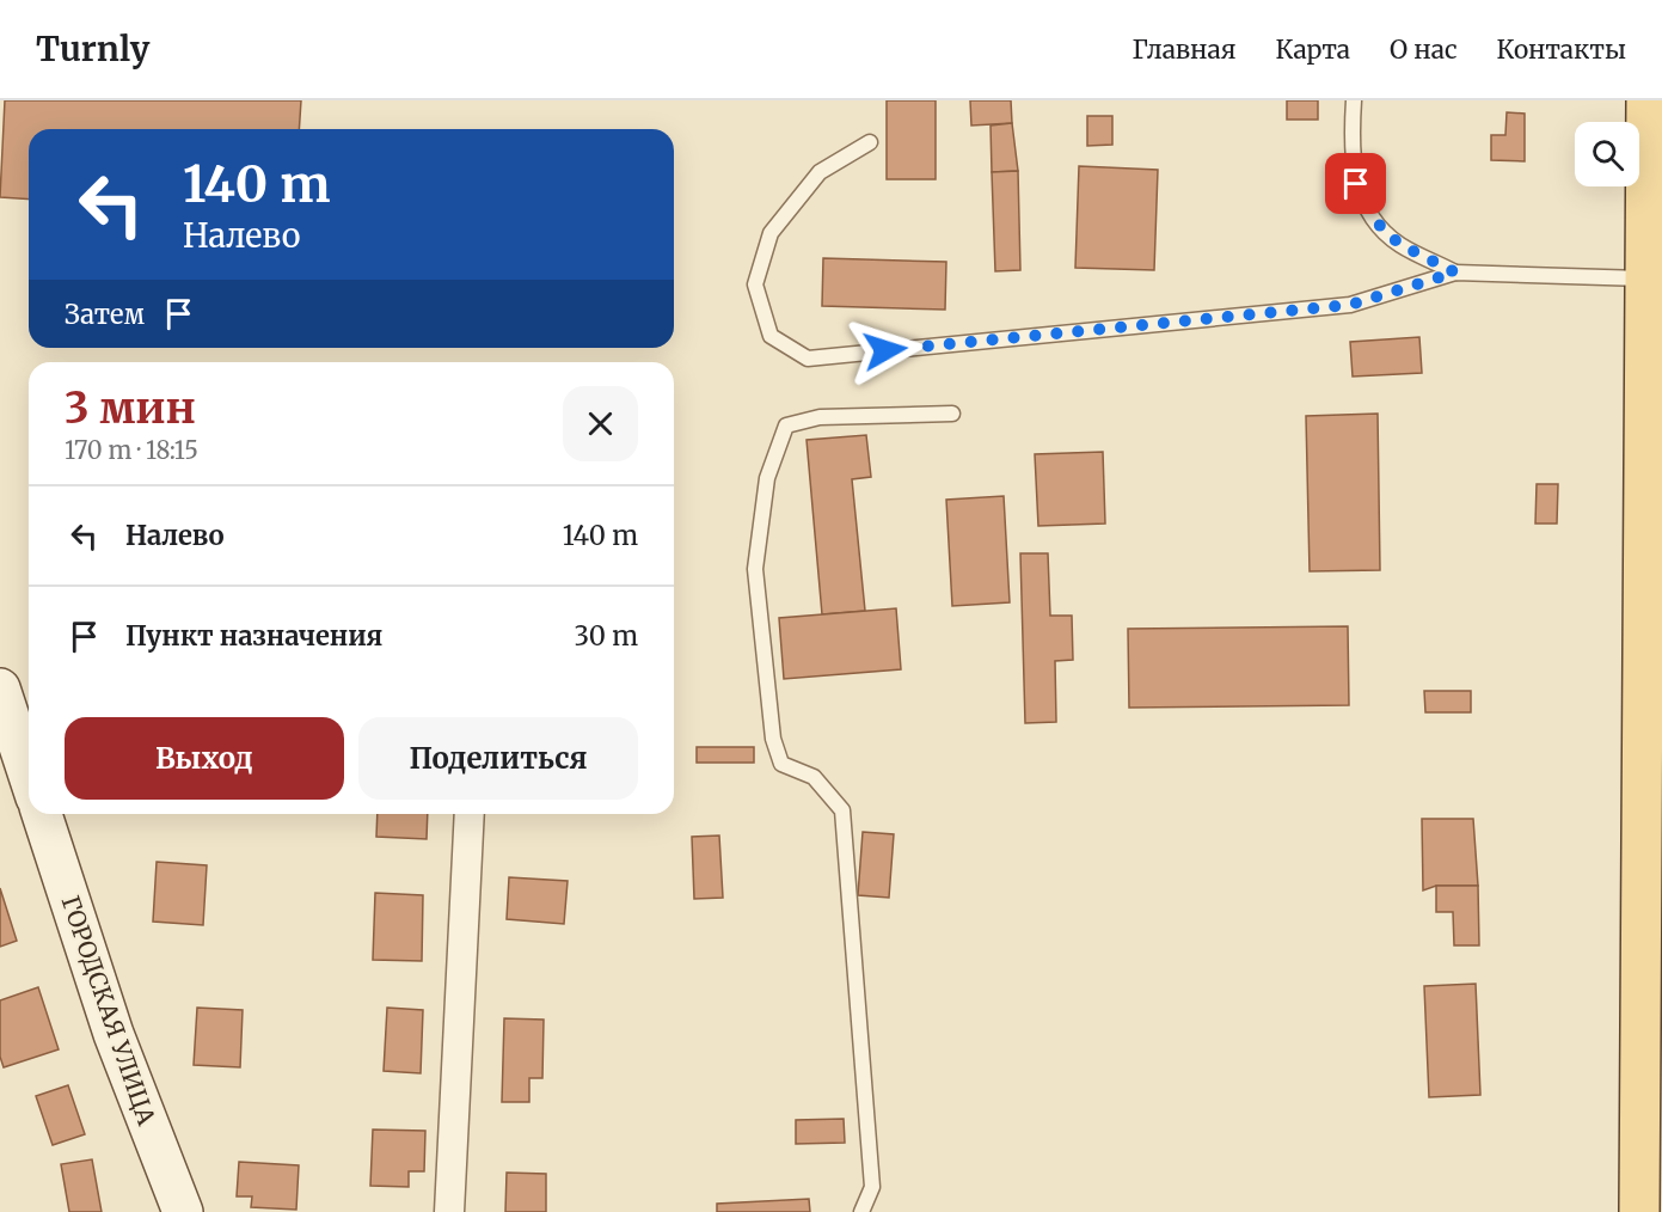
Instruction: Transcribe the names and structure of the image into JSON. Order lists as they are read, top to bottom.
{
  "streets": {
    "street": ["ГОРОДСКАЯ УЛИЦА"]
  },
  "page": {
    "header": "Turnly",
    "nav": [
      "Главная",
      "Карта",
      "О нас",
      "Контакты"
    ],
    "turn": ["140 m", "Налево"],
    "then": "Затем",
    "heading": ["3 мин", "170 m · 18:15"],
    "list": [
      {
        "name": "Налево",
        "value": "140 m"
      },
      {
        "name": "Пункт назначения",
        "value": "30 m"
      }
    ],
    "buttons": ["Выход", "Поделиться"]
  }
}
